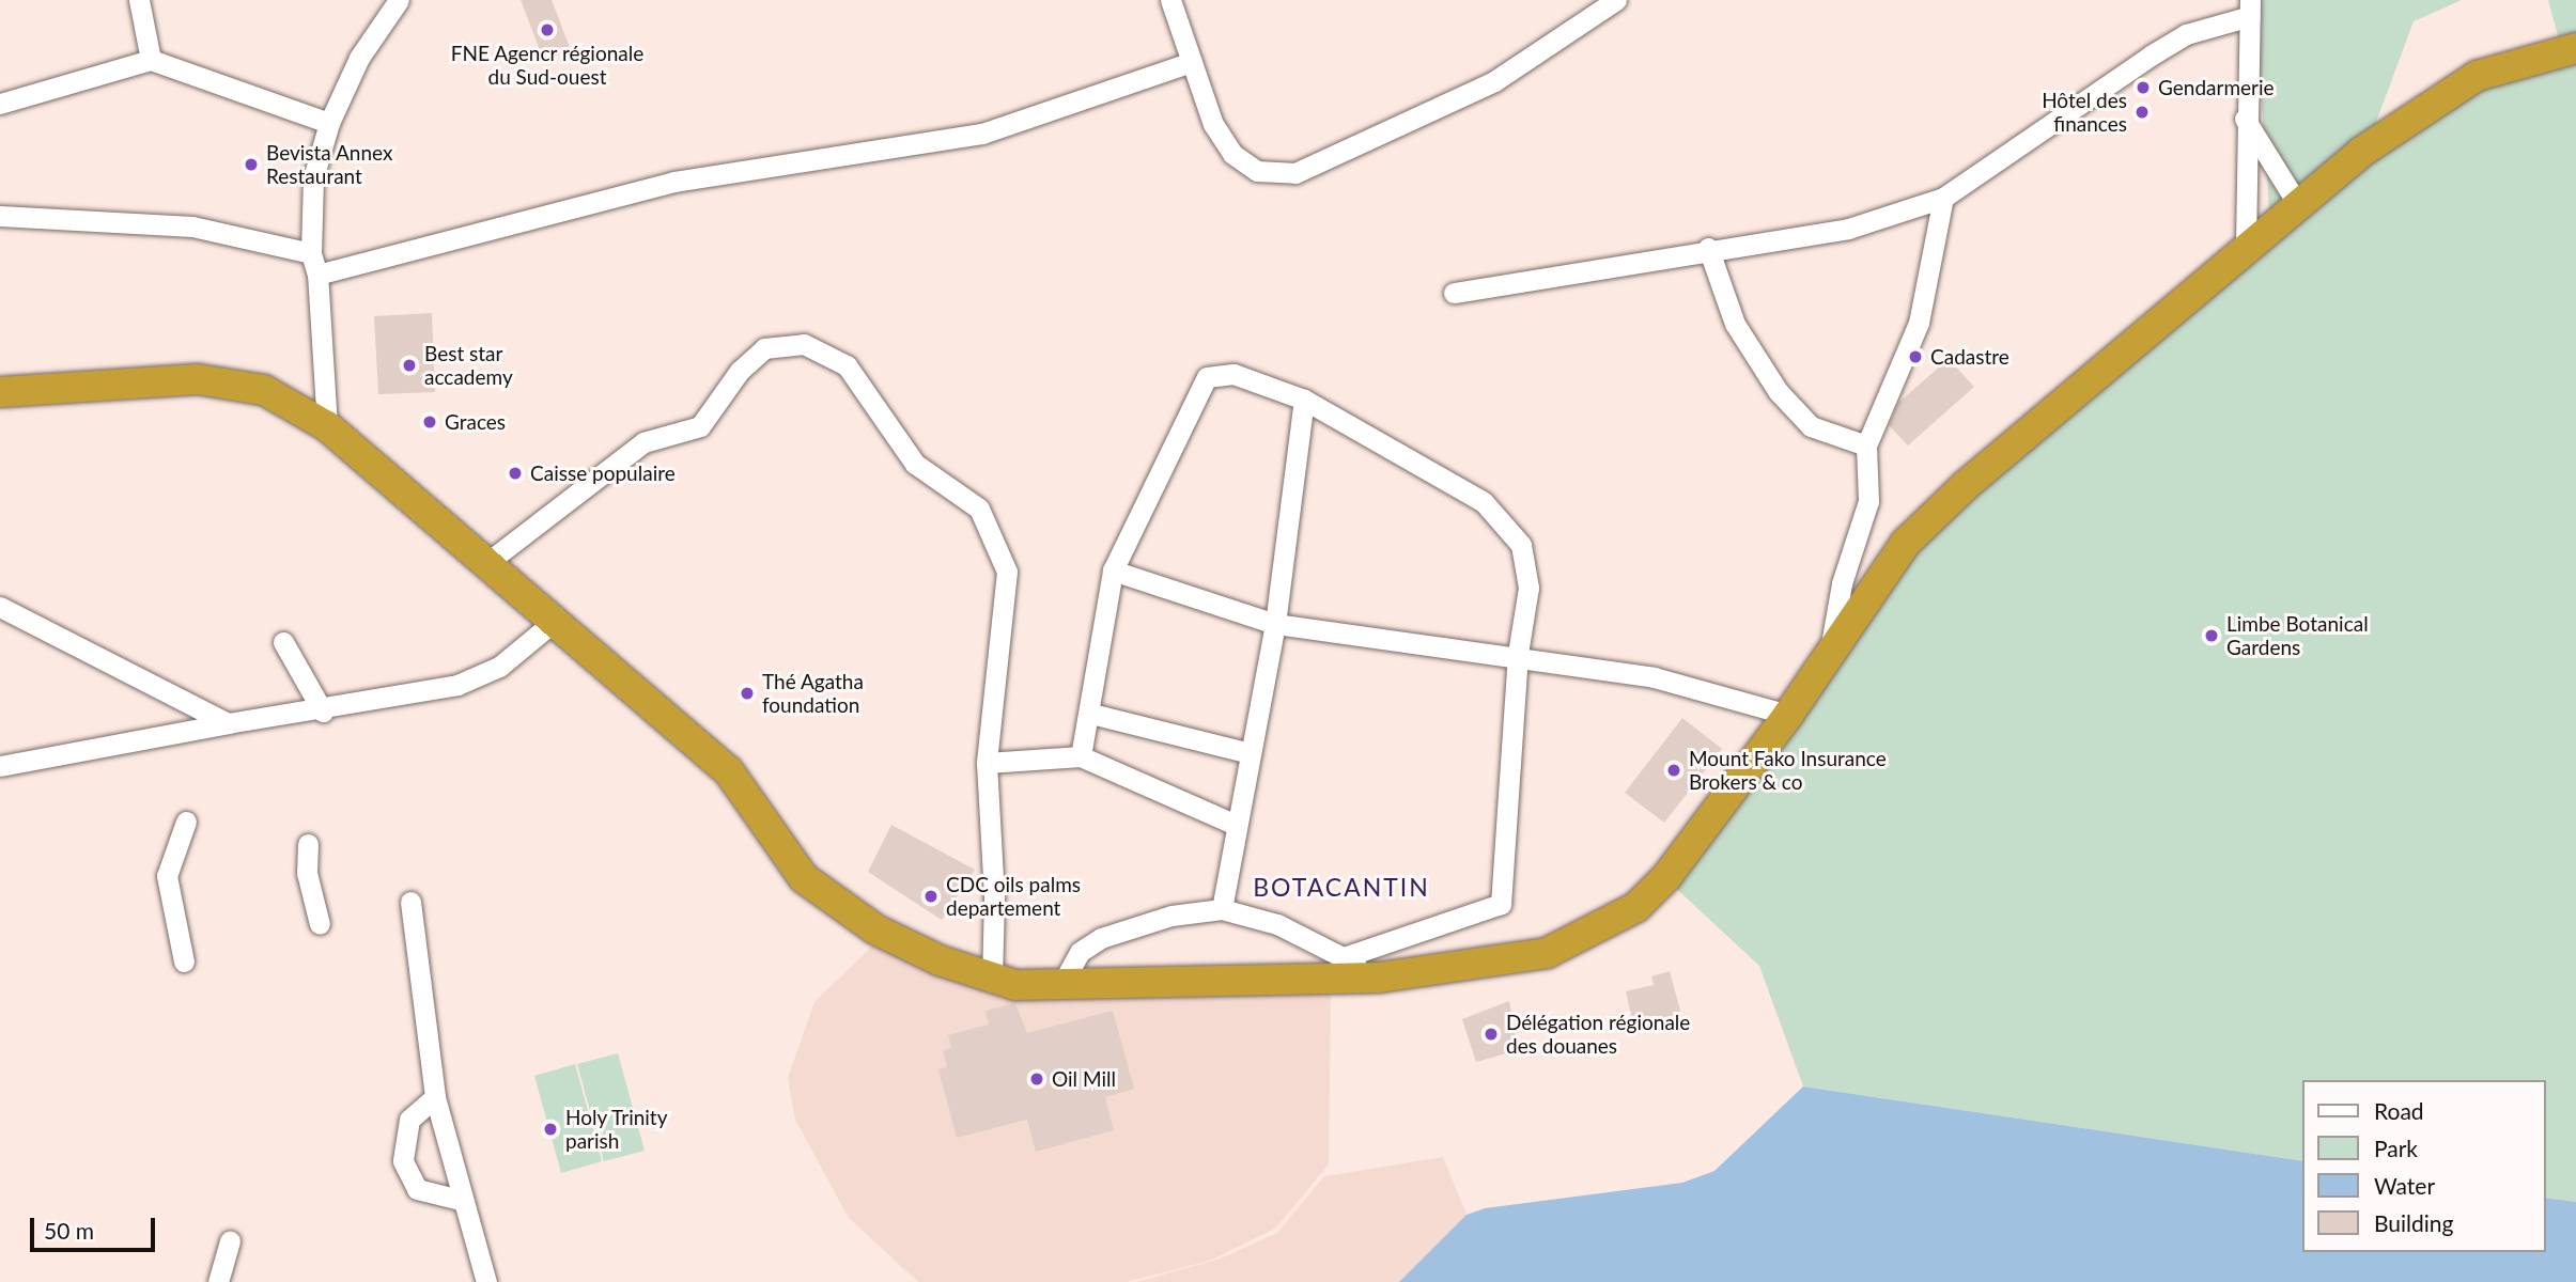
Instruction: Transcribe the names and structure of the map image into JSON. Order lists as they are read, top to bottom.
{
  "districts": ["BOTACANTIN"],
  "places": [
    "FNE Agencr régionale du Sud-ouest",
    "Gendarmerie",
    "Hôtel des finances",
    "Bevista Annex Restaurant",
    "Cadastre",
    "Best star accademy",
    "Graces",
    "Caisse populaire",
    "Limbe Botanical Gardens",
    "Thé Agatha foundation",
    "Mount Fako Insurance Brokers & co",
    "CDC oils palms departement",
    "Délégation régionale des douanes",
    "Oil Mill",
    "Holy Trinity parish"
  ],
  "legend": [
    "Road",
    "Park",
    "Water",
    "Building"
  ],
  "scale_bar": "50 m"
}
